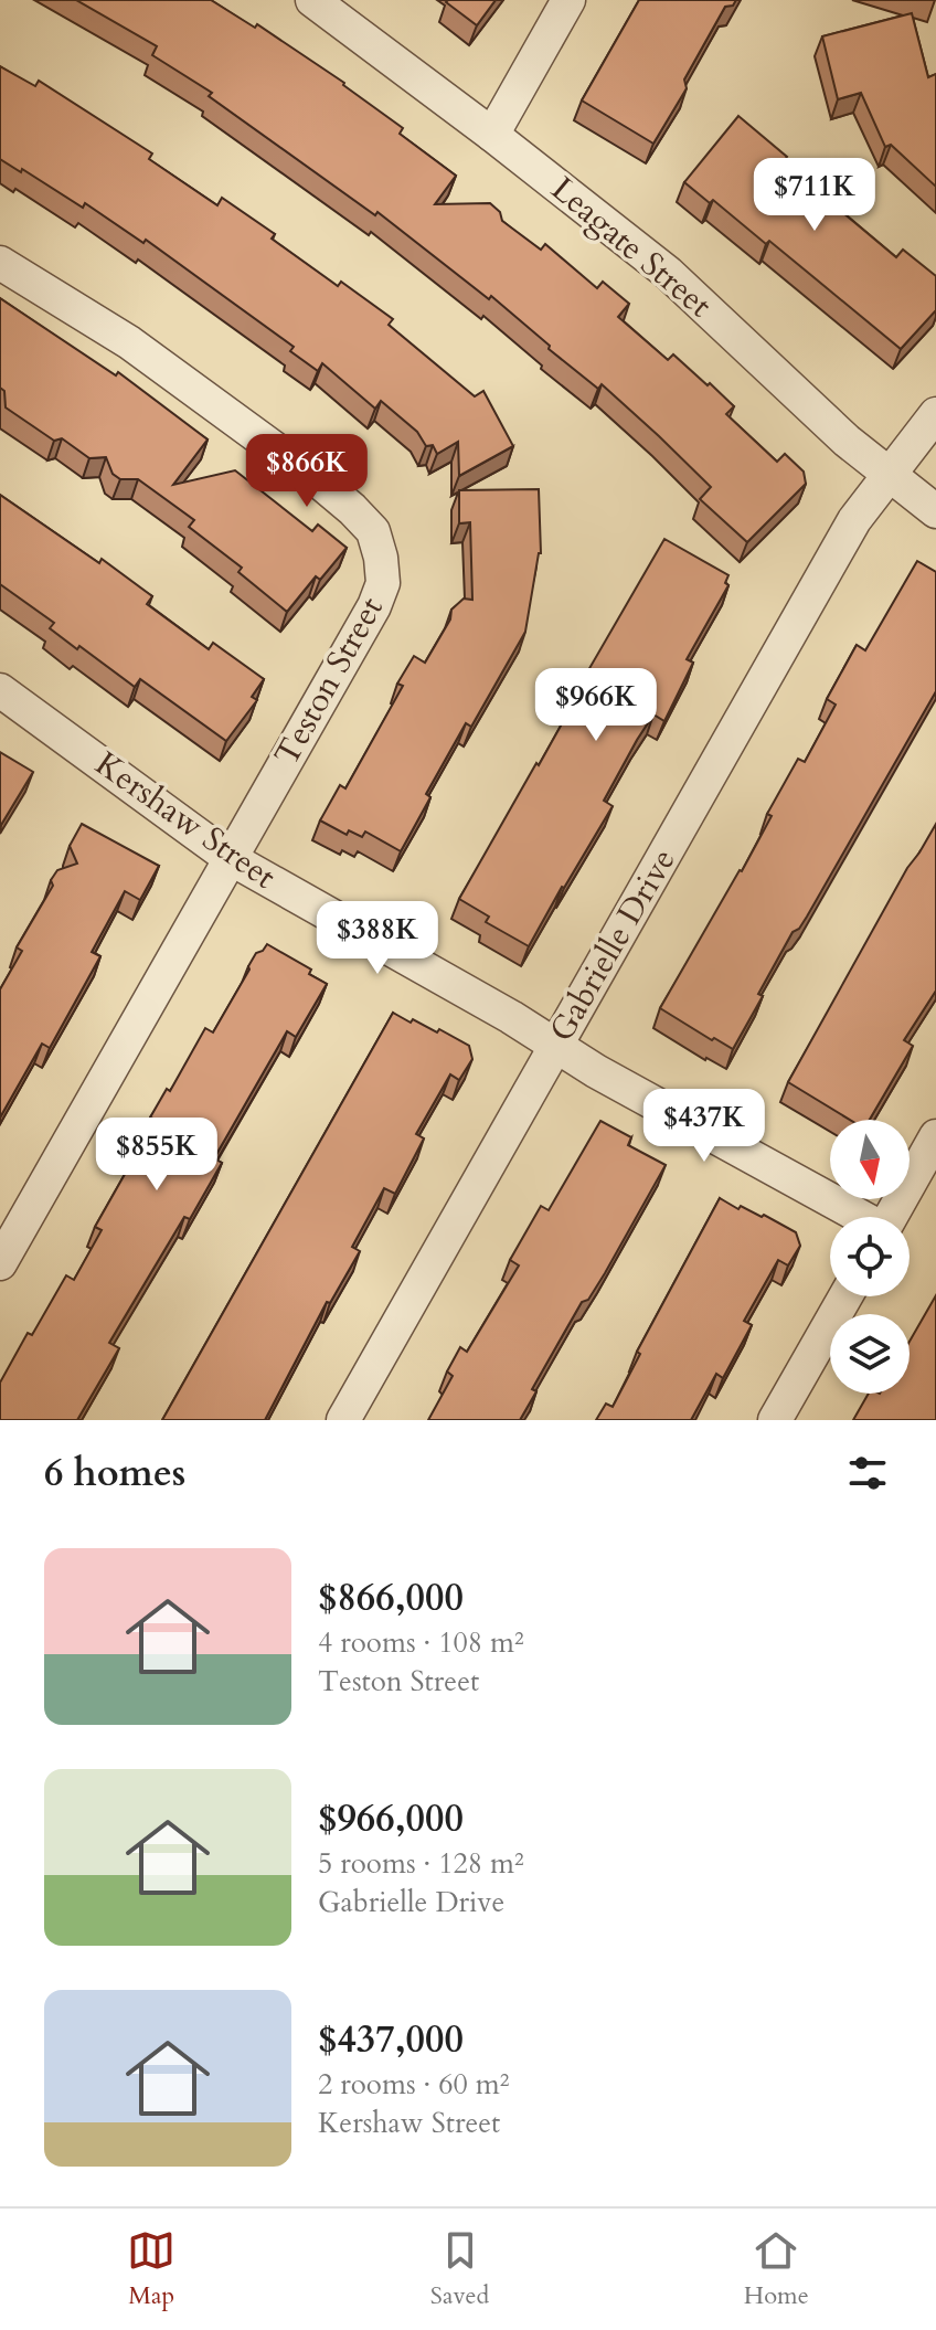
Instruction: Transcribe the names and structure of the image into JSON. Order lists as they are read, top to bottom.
{
  "streets": {
    "street": [
      "Leagate Street",
      "Teston Street",
      "Kershaw Street",
      "Gabrielle Drive"
    ]
  },
  "crossings": [
    ["Leagate Street", "Gabrielle Drive"],
    ["Teston Street", "Kershaw Street"],
    ["Kershaw Street", "Gabrielle Drive"]
  ],
  "north": "bottom",
  "page": {
    "price": [
      "$711K",
      "$866K",
      "$966K",
      "$388K",
      "$437K",
      "$855K"
    ],
    "heading": "6 homes",
    "list": [
      {
        "name": "$866,000",
        "note": "4 rooms · 108 m² · Teston Street"
      },
      {
        "name": "$966,000",
        "note": "5 rooms · 128 m² · Gabrielle Drive"
      },
      {
        "name": "$437,000",
        "note": "2 rooms · 60 m² · Kershaw Street"
      }
    ],
    "tabs": ["Map", "Saved", "Home"]
  }
}
